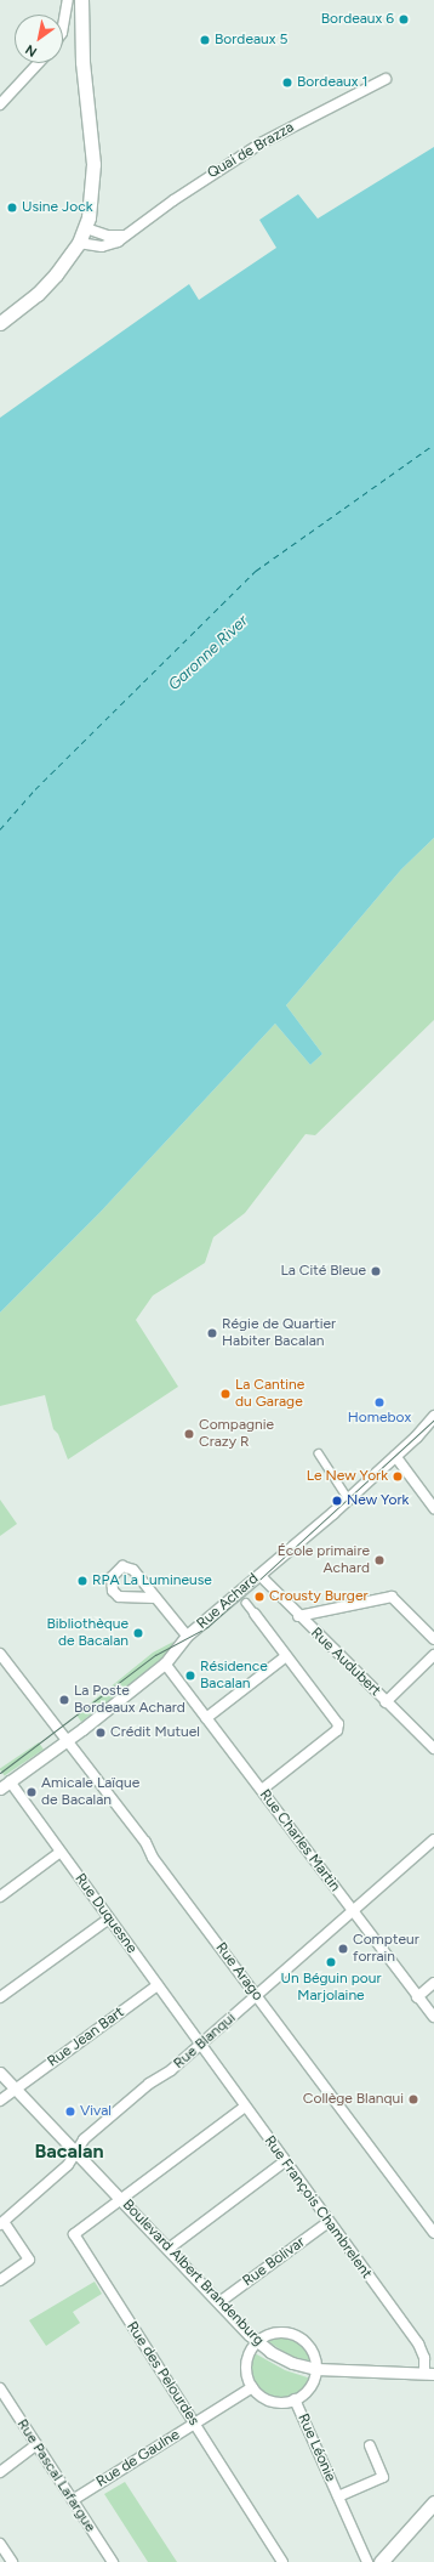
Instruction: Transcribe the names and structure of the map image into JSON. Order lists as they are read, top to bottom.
{
  "streets": {
    "street": [
      "Quai de Brazza",
      "Rue Achard",
      "Rue Audubert",
      "Rue Charles Martin",
      "Rue Duquesne",
      "Rue Arago",
      "Rue Jean Bart",
      "Rue Blanqui",
      "Rue François Chambrelent",
      "Rue Bolivar",
      "Boulevard Albert Brandenburg",
      "Rue des Pelourdes",
      "Rue Léonie",
      "Rue de Gaulne",
      "Rue Pascal Lafargue"
    ]
  },
  "crossings": [
    ["Rue Achard", "Rue Audubert"],
    ["Rue Achard", "Rue Charles Martin"],
    ["Rue Achard", "Rue Duquesne"],
    ["Rue Achard", "Rue Arago"],
    ["Rue Charles Martin", "Rue Blanqui"],
    ["Rue Duquesne", "Rue Jean Bart"],
    ["Rue Duquesne", "Rue Blanqui"],
    ["Rue Duquesne", "Rue François Chambrelent"],
    ["Rue Arago", "Rue Blanqui"],
    ["Rue Jean Bart", "Boulevard Albert Brandenburg"],
    ["Rue Blanqui", "Rue François Chambrelent"],
    ["Rue Blanqui", "Boulevard Albert Brandenburg"],
    ["Rue François Chambrelent", "Rue Bolivar"],
    ["Rue François Chambrelent", "Boulevard Albert Brandenburg"],
    ["Rue Bolivar", "Boulevard Albert Brandenburg"],
    ["Boulevard Albert Brandenburg", "Rue des Pelourdes"],
    ["Rue des Pelourdes", "Rue de Gaulne"],
    ["Rue de Gaulne", "Rue Pascal Lafargue"]
  ],
  "districts": ["Bacalan"],
  "water": ["Garonne River"],
  "places": [
    "Bordeaux 6",
    "Bordeaux 5",
    "Bordeaux 1",
    "Usine Jock",
    "La Cité Bleue",
    "Régie de Quartier Habiter Bacalan",
    "La Cantine du Garage",
    "Homebox",
    "Compagnie Crazy R",
    "Le New York",
    "New York",
    "École primaire Achard",
    "RPA La Lumineuse",
    "Crousty Burger",
    "Bibliothèque de Bacalan",
    "Résidence Bacalan",
    "La Poste Bordeaux Achard",
    "Crédit Mutuel",
    "Amicale Laïque de Bacalan",
    "Compteur forrain",
    "Un Béguin pour Marjolaine",
    "Collège Blanqui",
    "Vival"
  ],
  "north": "bottom left"
}
